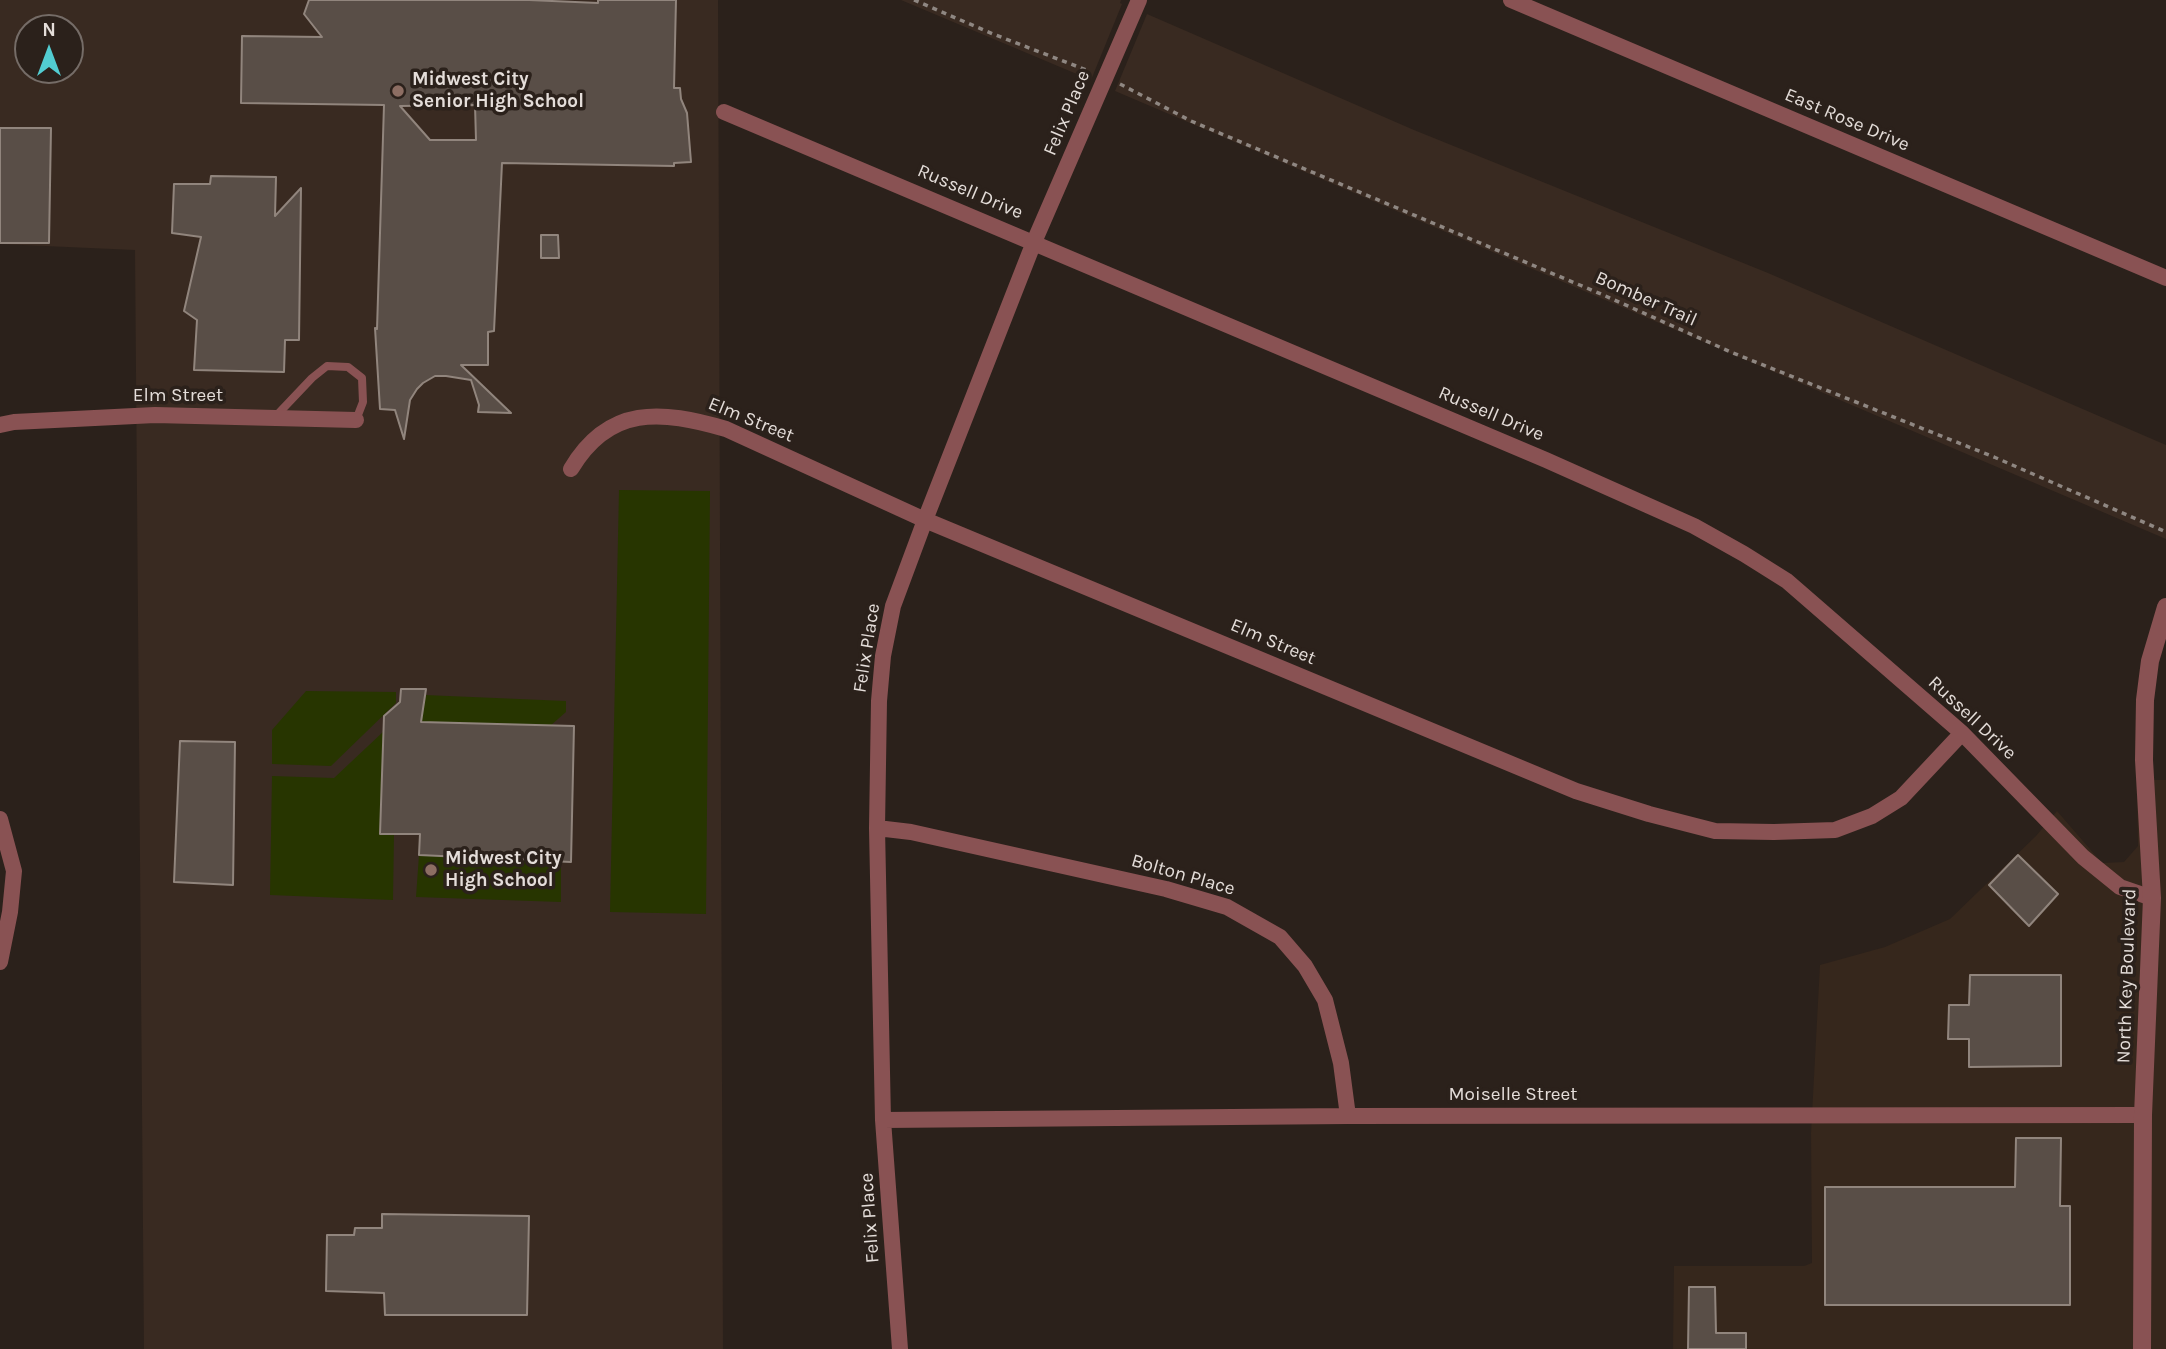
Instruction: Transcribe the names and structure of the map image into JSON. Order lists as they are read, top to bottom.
{
  "streets": {
    "street": [
      "Felix Place",
      "East Rose Drive",
      "Russell Drive",
      "Elm Street",
      "Bolton Place",
      "North Key Boulevard",
      "Moiselle Street"
    ],
    "path": ["Bomber Trail"]
  },
  "crossings": [
    ["Felix Place", "Russell Drive"],
    ["Felix Place", "Elm Street"],
    ["Felix Place", "Bolton Place"],
    ["Felix Place", "Moiselle Street"],
    ["Russell Drive", "Elm Street"],
    ["Russell Drive", "North Key Boulevard"],
    ["Bolton Place", "Moiselle Street"],
    ["North Key Boulevard", "Moiselle Street"]
  ],
  "places": ["Midwest City Senior High School", "Midwest City High School"],
  "north": "top"
}
